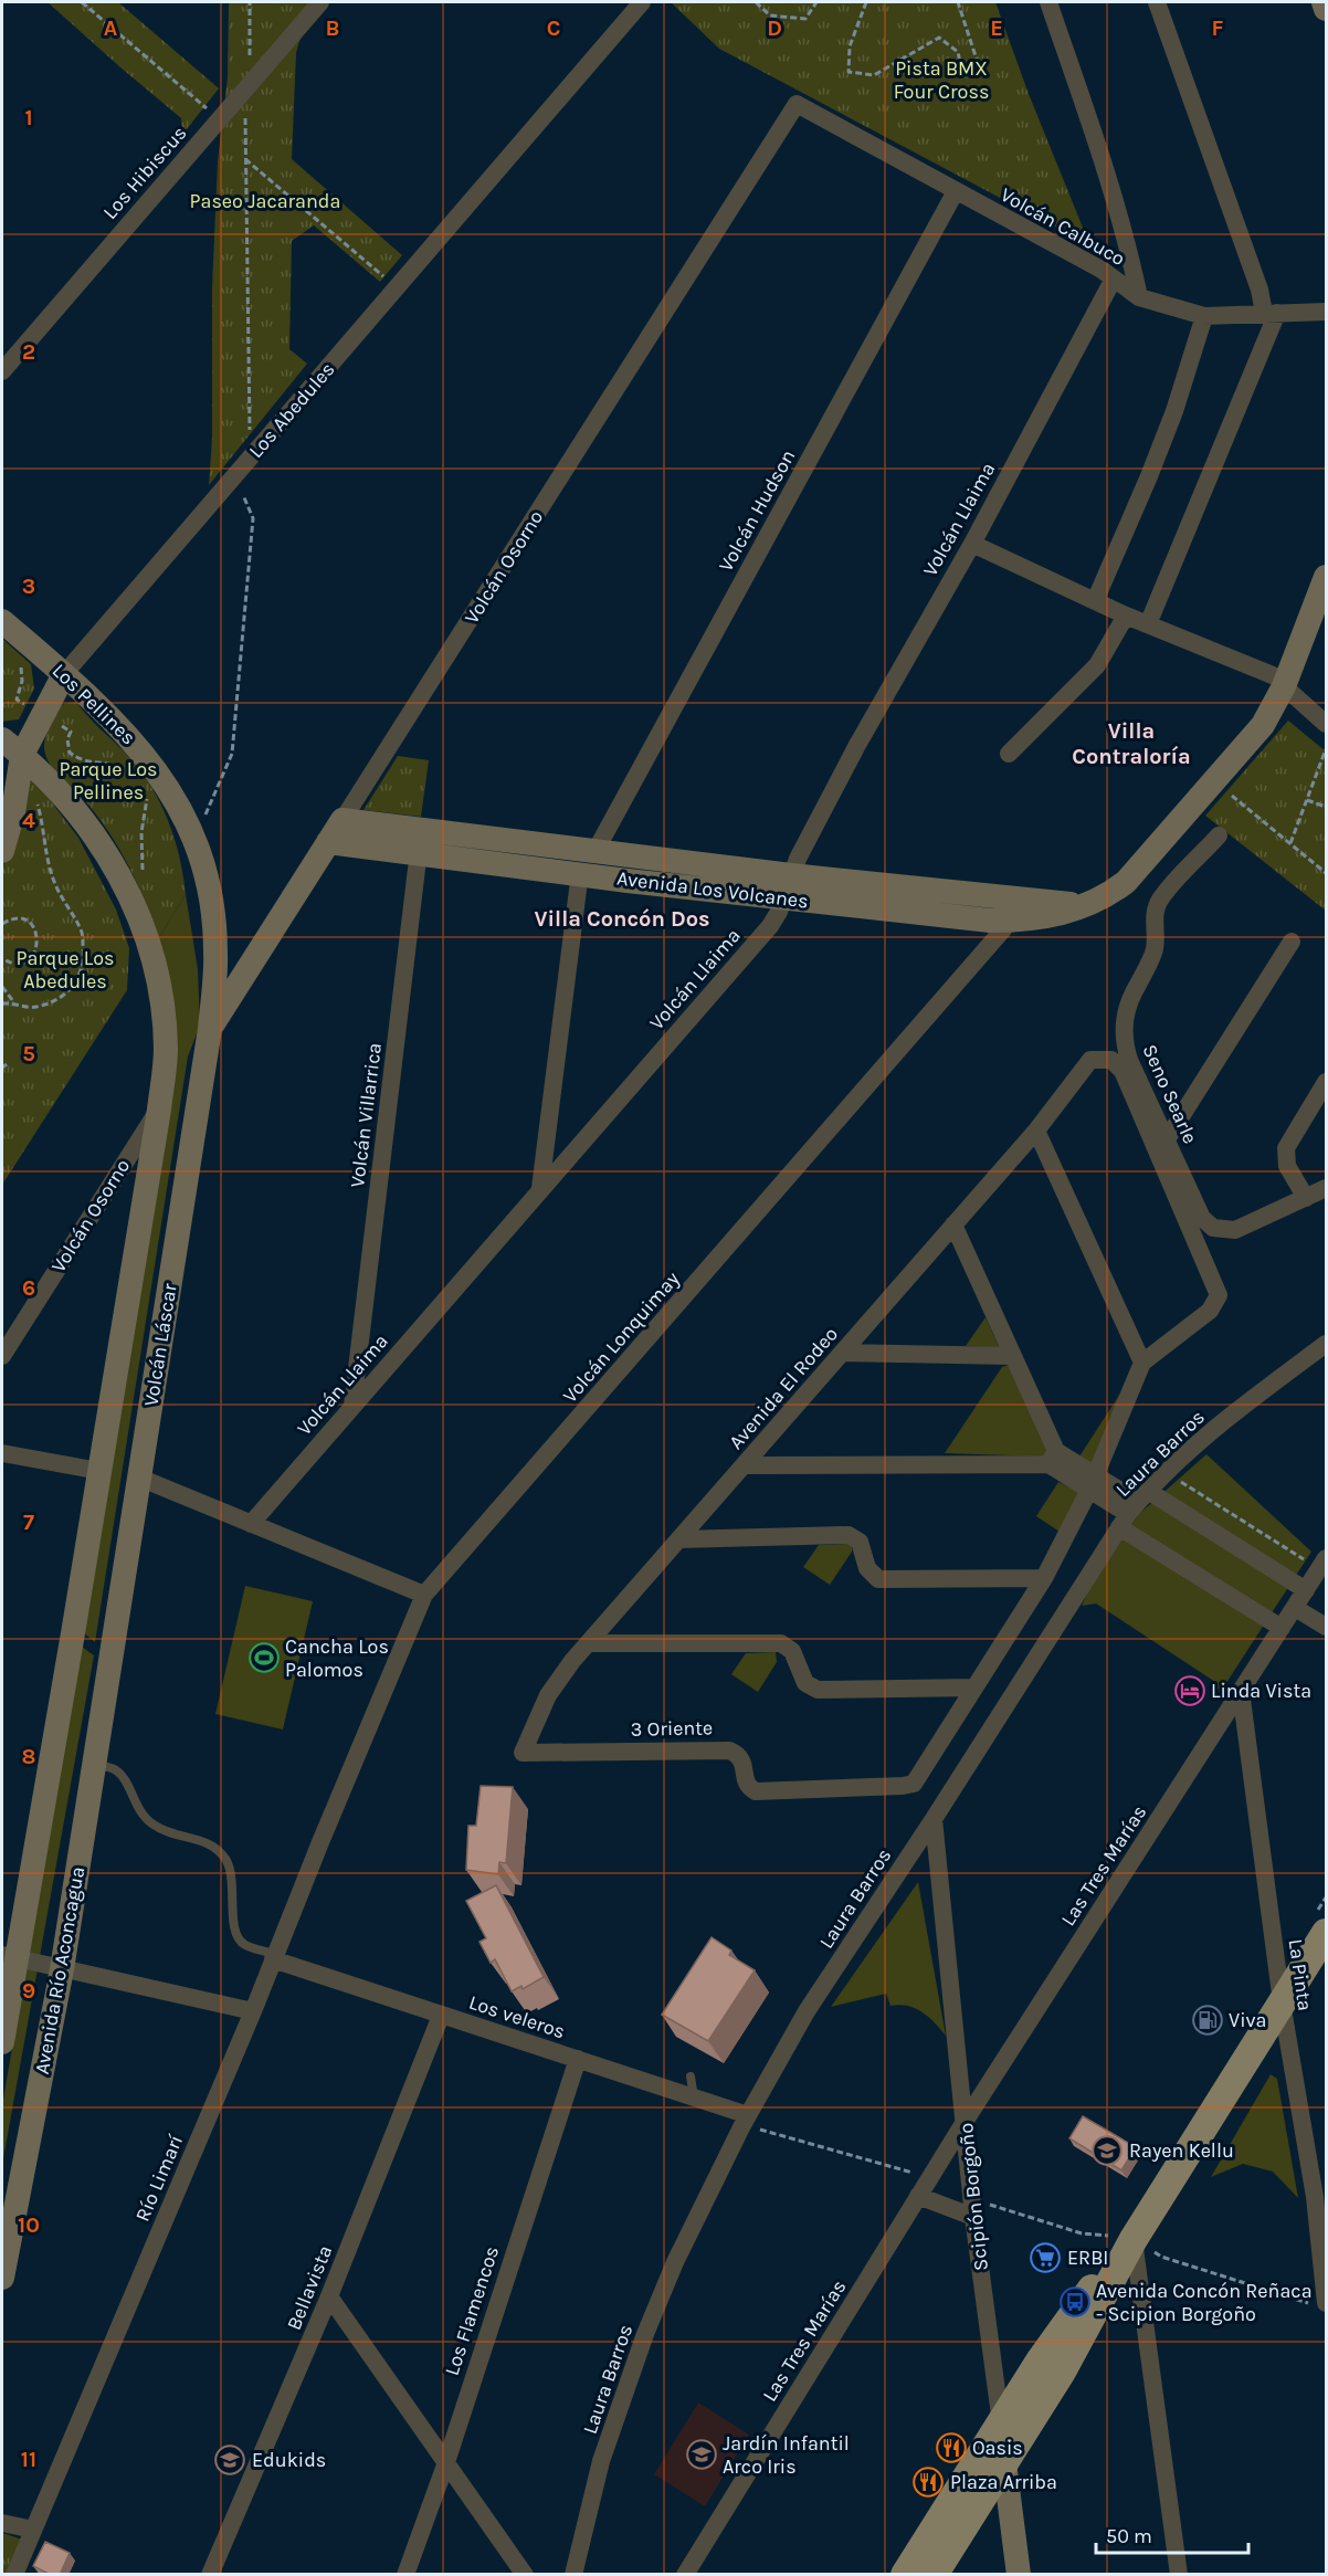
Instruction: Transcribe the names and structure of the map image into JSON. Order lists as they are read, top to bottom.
{
  "streets": {
    "street": [
      "Los Hibiscus",
      "Volcán Calbuco",
      "Los Abedules",
      "Volcán Hudson",
      "Volcán Llaima",
      "Volcán Osorno",
      "Los Pellines",
      "Avenida Los Volcanes",
      "Seno Searle",
      "Volcán Villarrica",
      "Volcán Lonquimay",
      "Volcán Láscar",
      "Avenida El Rodeo",
      "Laura Barros",
      "3 Oriente",
      "Las Tres Marías",
      "Avenida Río Aconcagua",
      "La Pinta",
      "Los veleros",
      "Río Limarí",
      "Scipión Borgoño",
      "Bellavista",
      "Los Flamencos"
    ]
  },
  "crossings": [
    ["Volcán Calbuco", "Volcán Hudson"],
    ["Volcán Calbuco", "Volcán Llaima"],
    ["Volcán Calbuco", "Volcán Osorno"],
    ["Los Abedules", "Los Pellines"],
    ["Volcán Hudson", "Avenida Los Volcanes"],
    ["Volcán Llaima", "Avenida Los Volcanes"],
    ["Volcán Llaima", "Volcán Villarrica"],
    ["Volcán Osorno", "Los Pellines"],
    ["Volcán Osorno", "Avenida Los Volcanes"],
    ["Volcán Osorno", "Volcán Láscar"],
    ["Los Pellines", "Volcán Láscar"],
    ["Avenida Los Volcanes", "Volcán Villarrica"],
    ["Avenida Los Volcanes", "Volcán Lonquimay"],
    ["Volcán Lonquimay", "Río Limarí"],
    ["Volcán Láscar", "Avenida Río Aconcagua"],
    ["Avenida El Rodeo", "3 Oriente"],
    ["Laura Barros", "Los veleros"],
    ["Laura Barros", "Scipión Borgoño"],
    ["Las Tres Marías", "La Pinta"],
    ["Las Tres Marías", "Scipión Borgoño"],
    ["Los veleros", "Río Limarí"],
    ["Los veleros", "Bellavista"],
    ["Los veleros", "Los Flamencos"]
  ],
  "districts": ["Villa Contraloría", "Villa Concón Dos"],
  "parks": [
    "Pista BMX Four Cross",
    "Paseo Jacaranda",
    "Parque Los Pellines",
    "Parque Los Abedules"
  ],
  "places": {
    "sports": ["Cancha Los Palomos"],
    "hotel": ["Linda Vista"],
    "fuel station": ["Viva"],
    "school or university": ["Rayen Kellu", "Jardín Infantil Arco Iris", "Edukids"],
    "supermarket": ["ERBI"],
    "bus stop": ["Avenida Concón Reñaca - Scipion Borgoño"],
    "restaurant": ["Oasis", "Plaza Arriba"]
  },
  "scale_bar": "50 m",
  "grid": {
    "columns": [
      "A",
      "B",
      "C",
      "D",
      "E",
      "F"
    ],
    "rows": [
      "1",
      "2",
      "3",
      "4",
      "5",
      "6",
      "7",
      "8",
      "9",
      "10",
      "11"
    ]
  }
}
